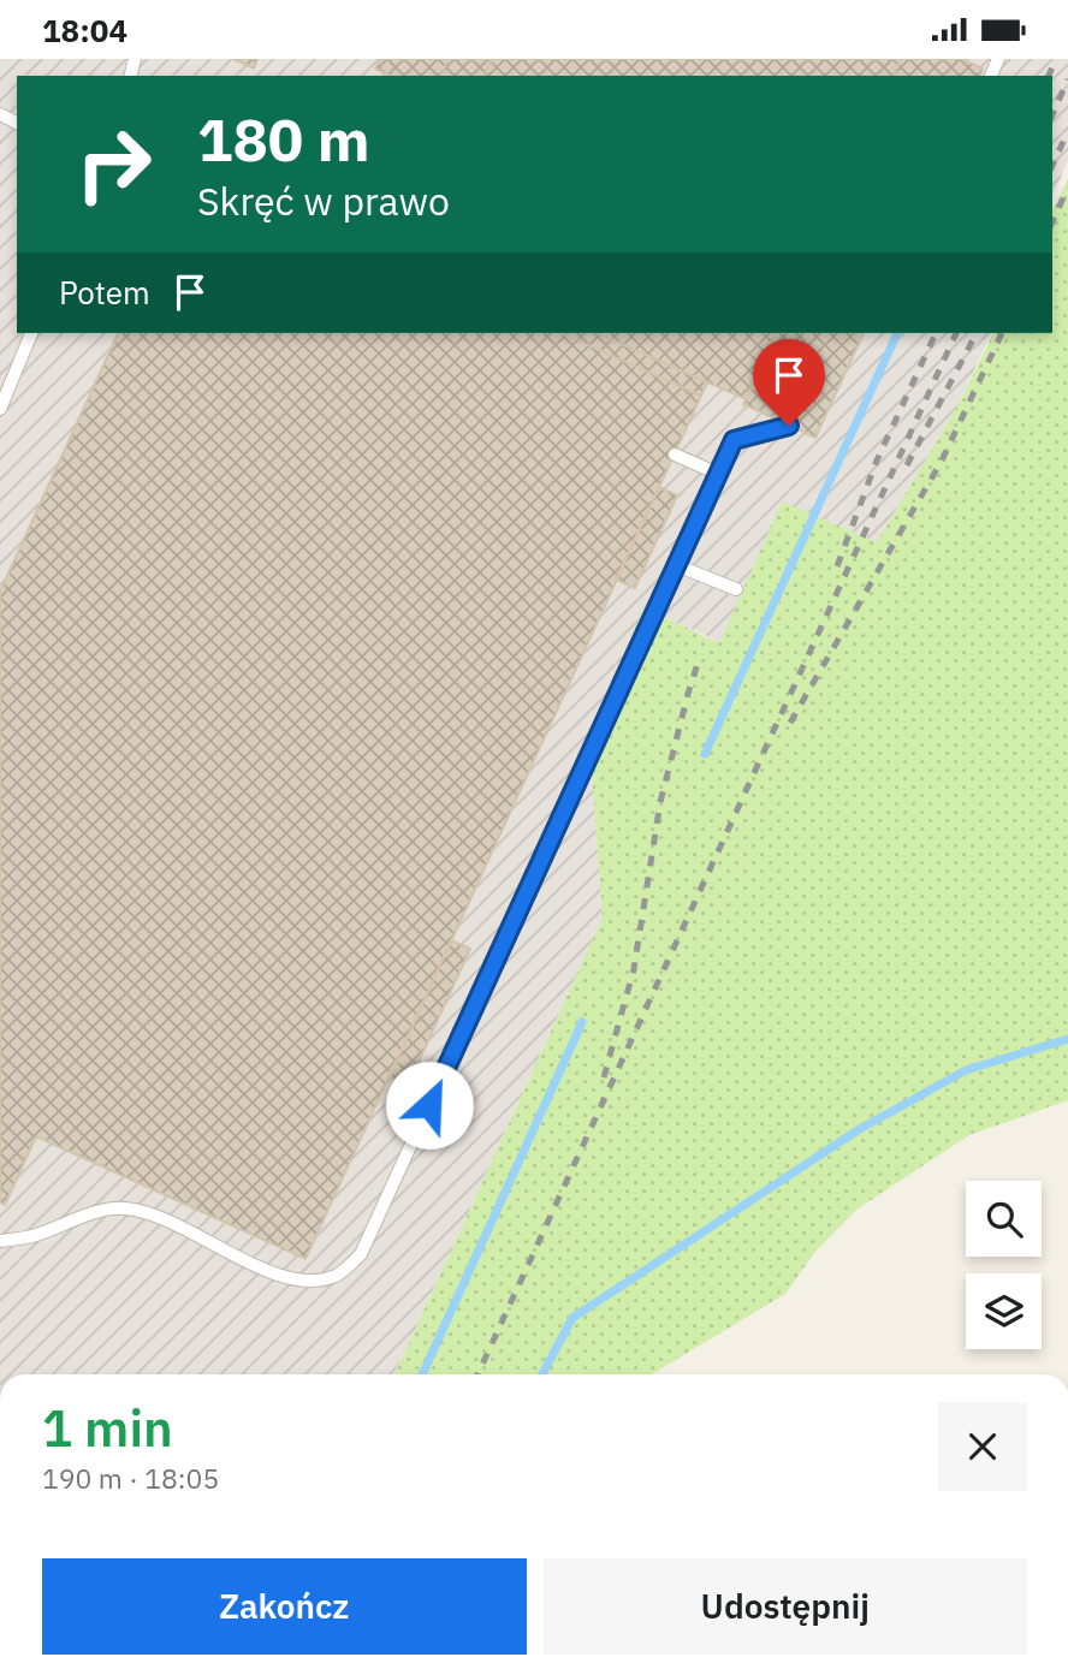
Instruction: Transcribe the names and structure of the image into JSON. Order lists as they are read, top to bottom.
{
  "page": {
    "status": "18:04",
    "turn": ["180 m", "Skręć w prawo"],
    "then": "Potem",
    "heading": ["1 min", "190 m · 18:05"],
    "buttons": ["Zakończ", "Udostępnij"]
  }
}
